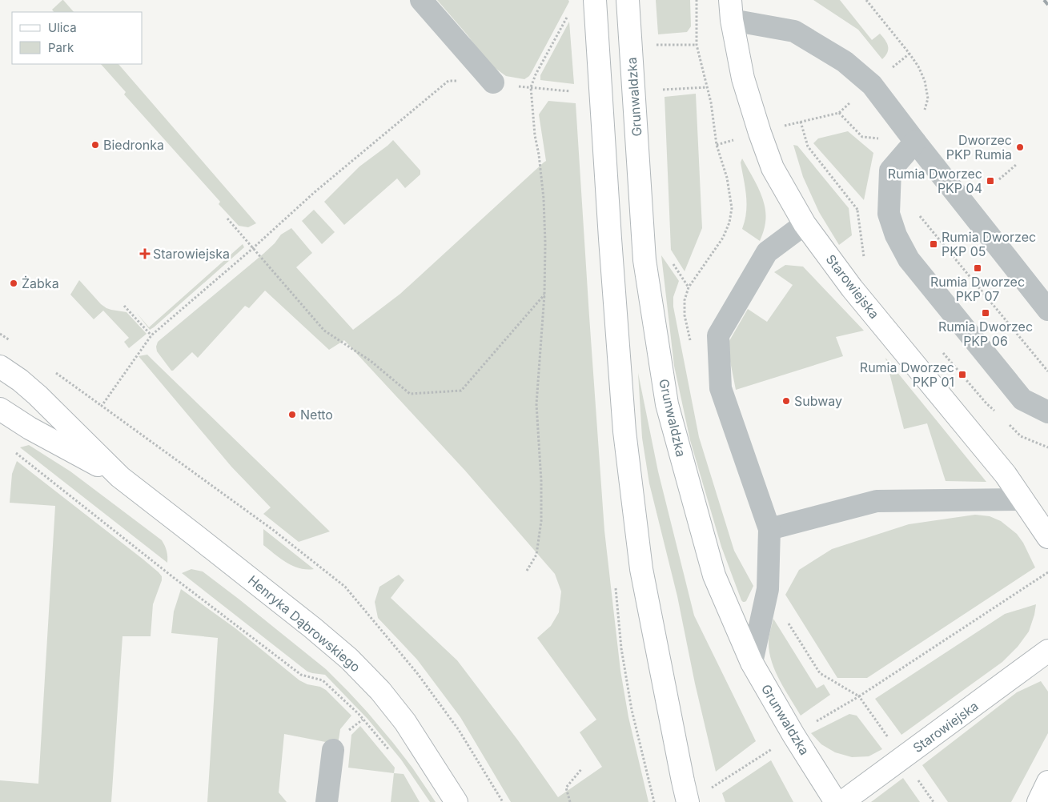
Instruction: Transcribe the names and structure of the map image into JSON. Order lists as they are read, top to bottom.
{
  "streets": {
    "main road": ["Grunwaldzka", "Starowiejska", "Henryka Dąbrowskiego"]
  },
  "places": {
    "other": [
      "Biedronka",
      "Dworzec PKP Rumia",
      "Żabka",
      "Subway",
      "Netto"
    ],
    "transit": [
      "Rumia Dworzec PKP 04",
      "Rumia Dworzec PKP 05",
      "Rumia Dworzec PKP 07",
      "Rumia Dworzec PKP 06",
      "Rumia Dworzec PKP 01"
    ],
    "health": ["Starowiejska"]
  },
  "legend": ["Ulica", "Park"]
}
